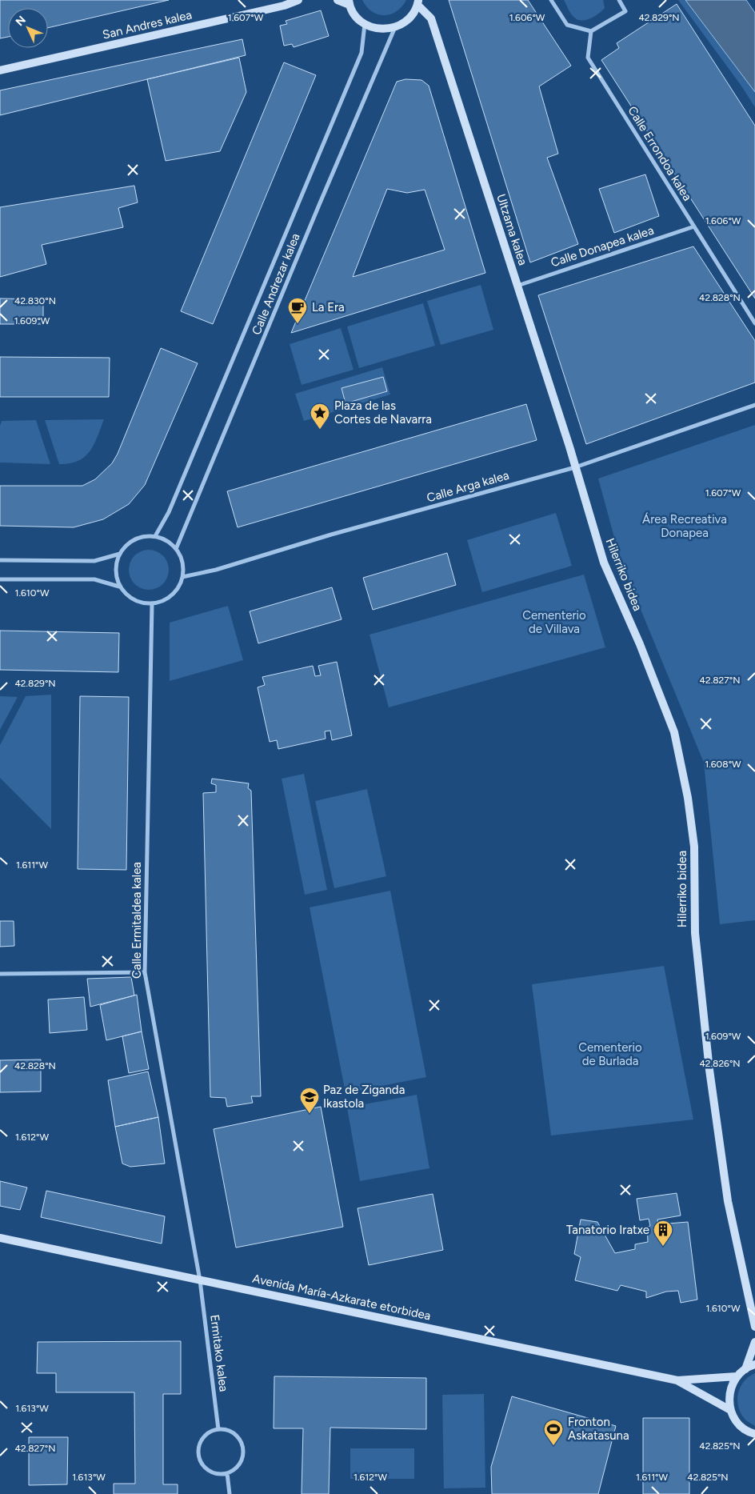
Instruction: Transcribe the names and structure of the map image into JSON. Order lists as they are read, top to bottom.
{
  "streets": {
    "street": [
      "San Andres kalea",
      "Calle Errondoa kalea",
      "Ultzama kalea",
      "Calle Donapea kalea",
      "Calle Andrezar kalea",
      "Calle Arga kalea",
      "Hilerriko bidea",
      "Calle Ermitaldea kalea",
      "Avenida María-Azkarate etorbidea",
      "Ermitako kalea"
    ]
  },
  "crossings": [
    ["Calle Errondoa kalea", "Calle Donapea kalea"],
    ["Ultzama kalea", "Calle Donapea kalea"],
    ["Ultzama kalea", "Calle Arga kalea"],
    ["Ultzama kalea", "Hilerriko bidea"],
    ["Calle Andrezar kalea", "Calle Arga kalea"],
    ["Calle Andrezar kalea", "Calle Ermitaldea kalea"],
    ["Calle Arga kalea", "Hilerriko bidea"],
    ["Calle Arga kalea", "Calle Ermitaldea kalea"],
    ["Calle Ermitaldea kalea", "Avenida María-Azkarate etorbidea"],
    ["Calle Ermitaldea kalea", "Ermitako kalea"],
    ["Avenida María-Azkarate etorbidea", "Ermitako kalea"]
  ],
  "parks": ["Área Recreativa Donapea", "Cementerio de Villava", "Cementerio de Burlada"],
  "places": {
    "cafe": ["La Era"],
    "place": ["Plaza de las Cortes de Navarra"],
    "school or university": ["Paz de Ziganda Ikastola"],
    "building": ["Tanatorio Iratxe"],
    "sports": ["Fronton Askatasuna"]
  },
  "north": "top left",
  "coordinates": [
    "1.607°W",
    "1.606°W",
    "42.829°N",
    "42.828°N",
    "42.830°N",
    "1.609°W",
    "1.610°W",
    "42.827°N",
    "1.608°W",
    "1.611°W",
    "42.826°N",
    "1.612°W",
    "1.613°W",
    "42.825°N"
  ]
}
